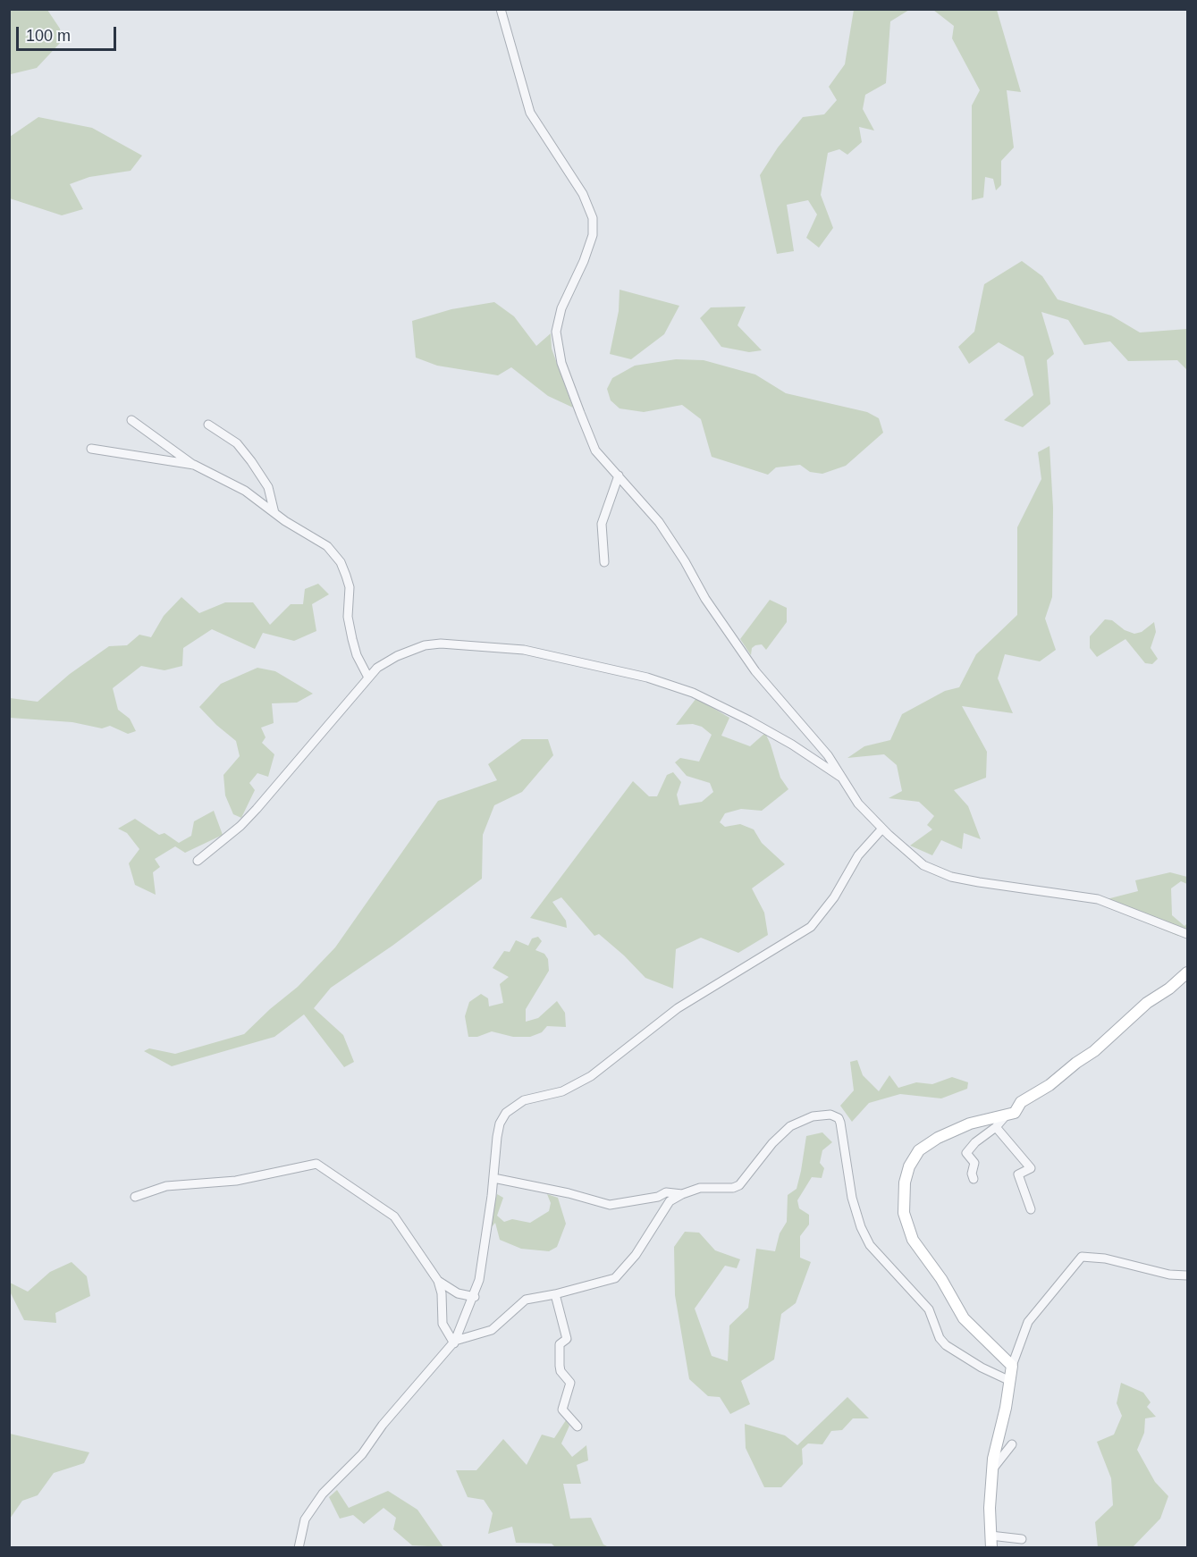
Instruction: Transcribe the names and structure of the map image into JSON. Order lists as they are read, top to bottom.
{
  "scale_bar": "100 m"
}
